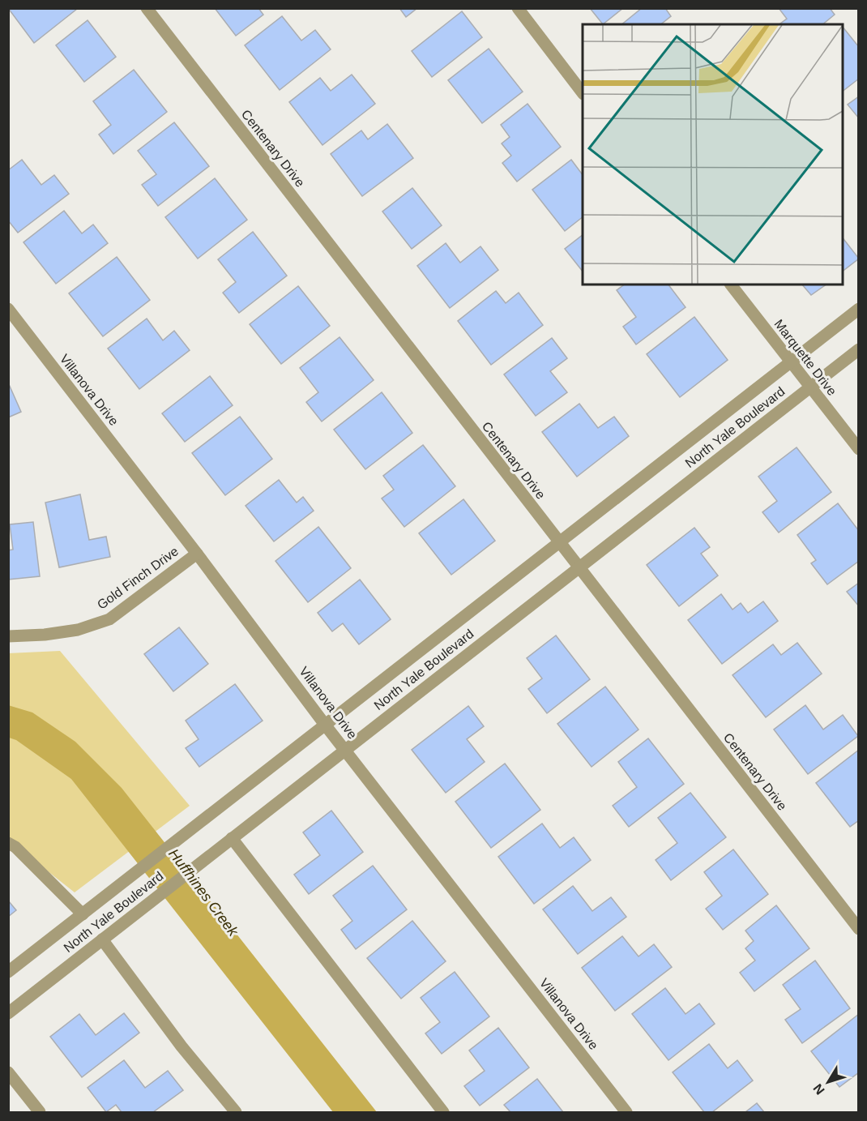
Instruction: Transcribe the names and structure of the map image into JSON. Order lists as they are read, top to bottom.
{
  "streets": {
    "street": [
      "Centenary Drive",
      "Marquette Drive",
      "Villanova Drive",
      "North Yale Boulevard",
      "Gold Finch Drive"
    ]
  },
  "crossings": [
    ["Centenary Drive", "North Yale Boulevard"],
    ["Marquette Drive", "North Yale Boulevard"],
    ["Villanova Drive", "North Yale Boulevard"],
    ["Villanova Drive", "Gold Finch Drive"]
  ],
  "water": ["Huffhines Creek"],
  "north": "bottom left"
}
